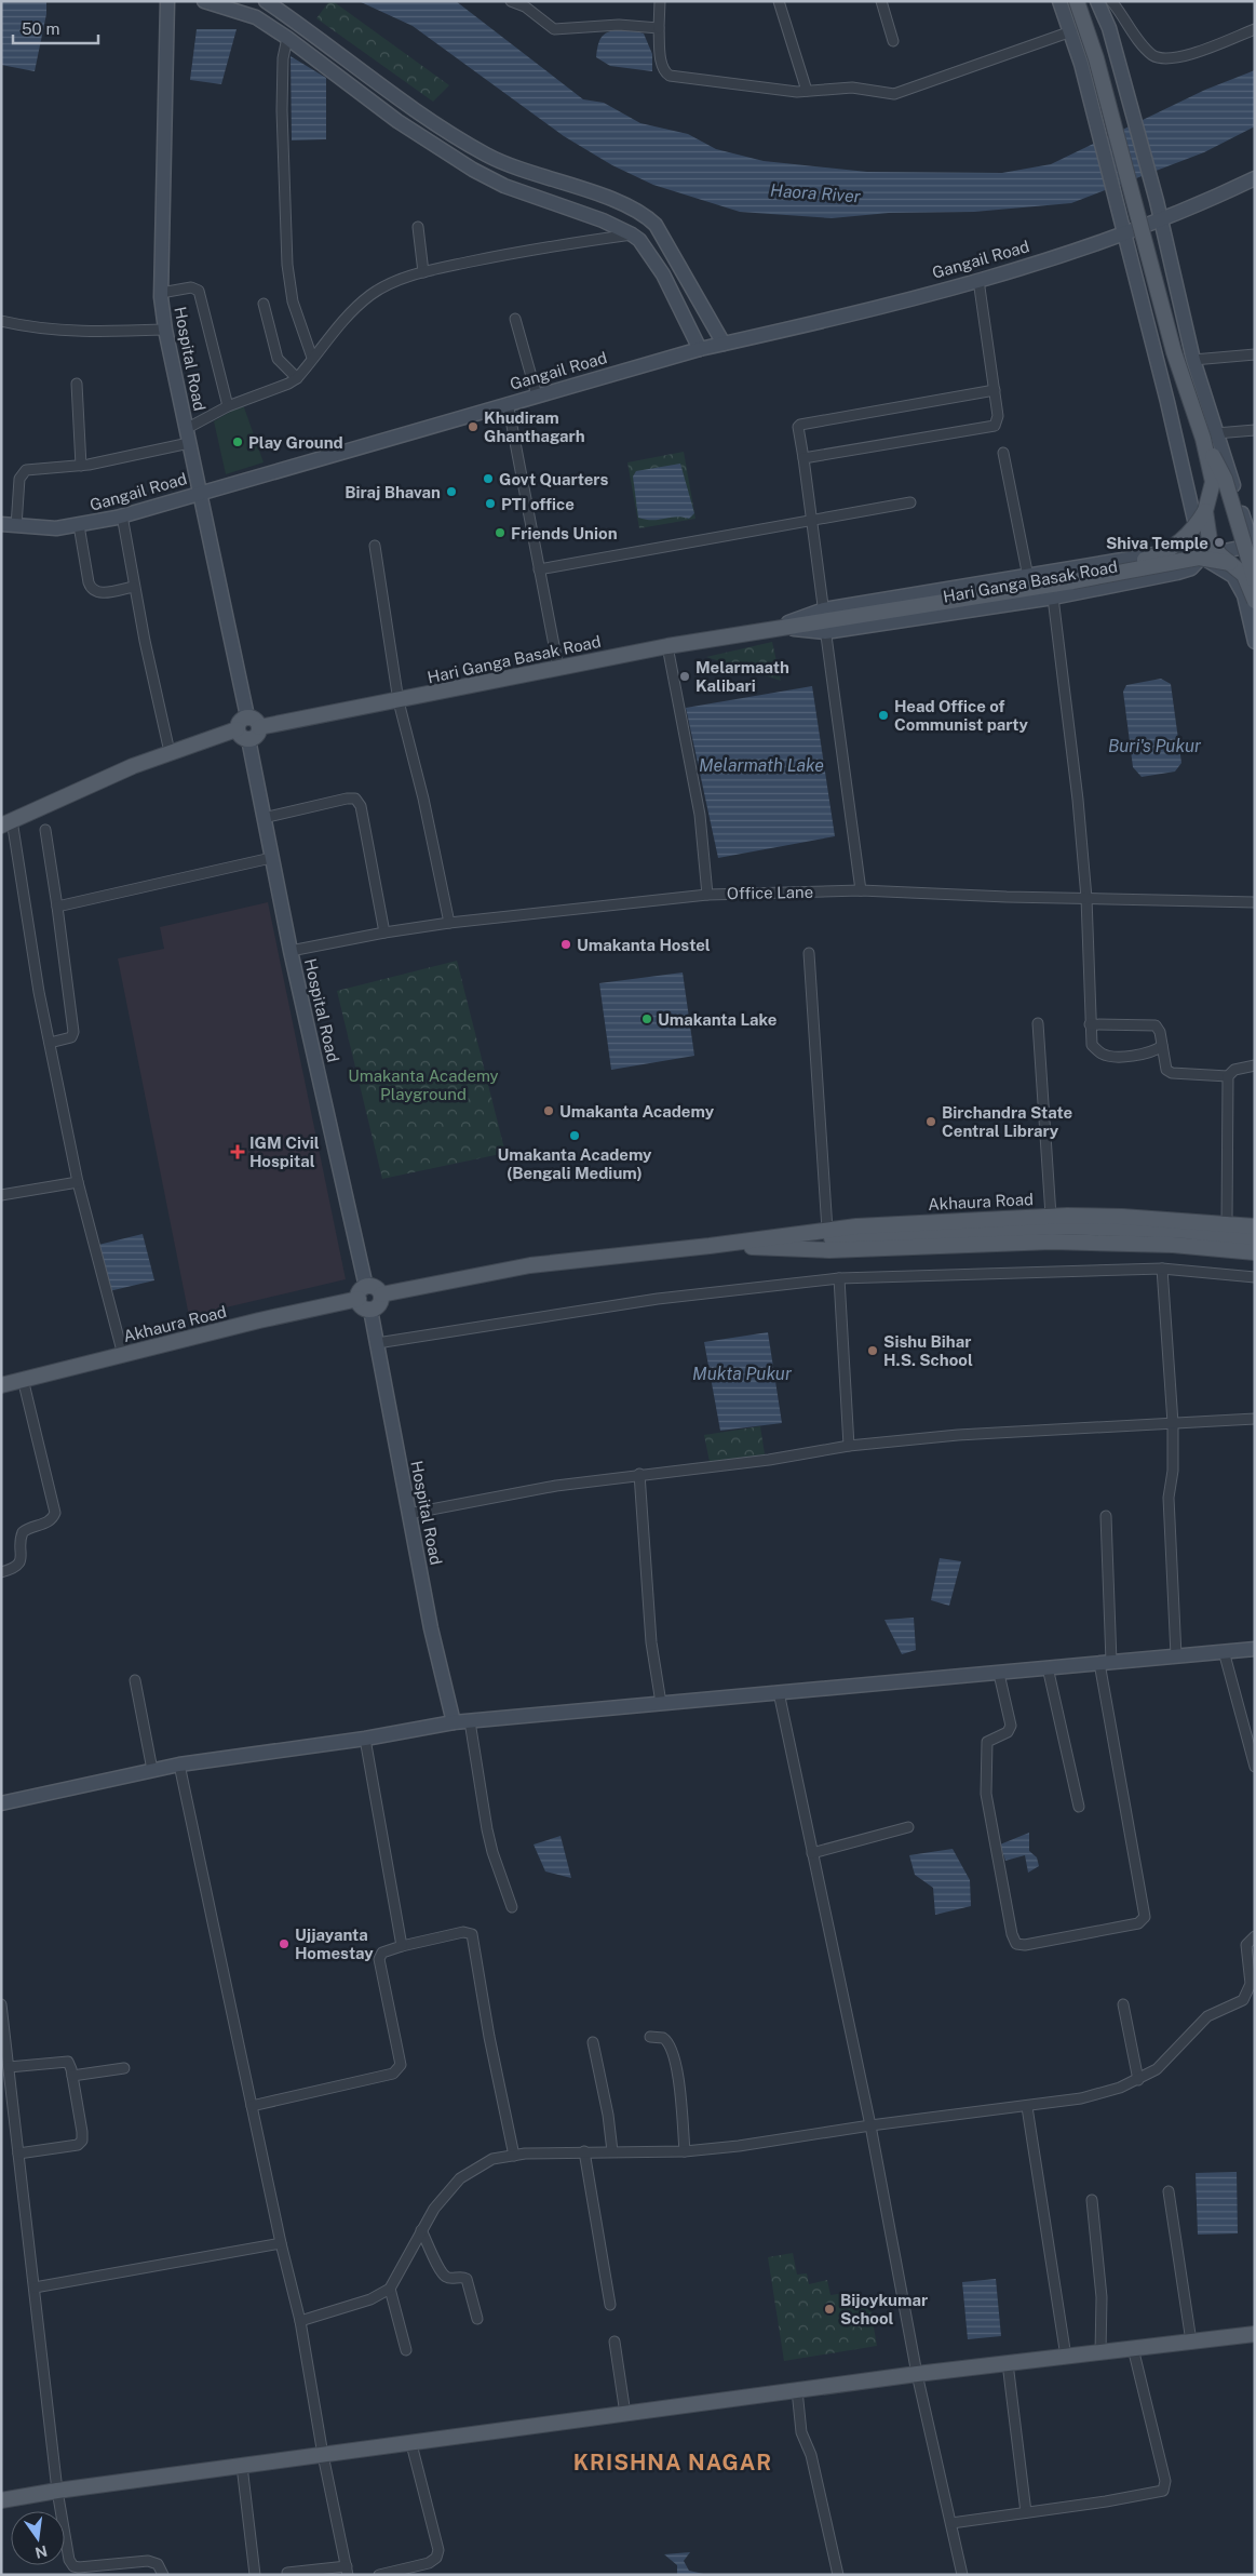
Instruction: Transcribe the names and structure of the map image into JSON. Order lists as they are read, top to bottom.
{
  "streets": {
    "main road": ["Hari Ganga Basak Road", "Akhaura Road"],
    "street": ["Gangail Road", "Hospital Road", "Office Lane"]
  },
  "crossings": [
    ["Gangail Road", "Hospital Road"],
    ["Hospital Road", "Hari Ganga Basak Road"],
    ["Hospital Road", "Office Lane"],
    ["Hospital Road", "Akhaura Road"]
  ],
  "districts": ["KRISHNA NAGAR"],
  "water": [
    "Haora River",
    "Buri's Pukur",
    "Melarmath Lake",
    "Mukta Pukur"
  ],
  "parks": ["Umakanta Academy Playground"],
  "places": {
    "other": [
      "Khudiram Ghanthagarh",
      "Play Ground",
      "Govt Quarters",
      "Biraj Bhavan",
      "PTI office",
      "Friends Union",
      "Shiva Temple",
      "Melarmaath Kalibari",
      "Head Office of Communist party",
      "Umakanta Hostel",
      "Umakanta Lake",
      "Umakanta Academy",
      "Birchandra State Central Library",
      "Umakanta Academy (Bengali Medium)",
      "Sishu Bihar H.S. School",
      "Ujjayanta Homestay",
      "Bijoykumar School"
    ],
    "health": ["IGM Civil Hospital"]
  },
  "scale_bar": "50 m",
  "north": "bottom"
}
